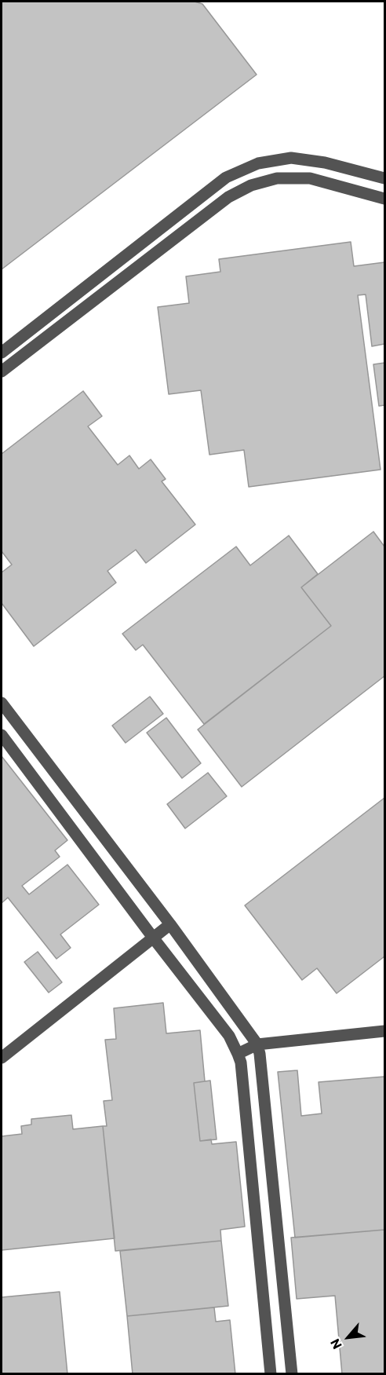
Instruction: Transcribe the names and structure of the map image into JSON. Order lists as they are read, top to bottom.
{
  "north": "bottom left"
}
